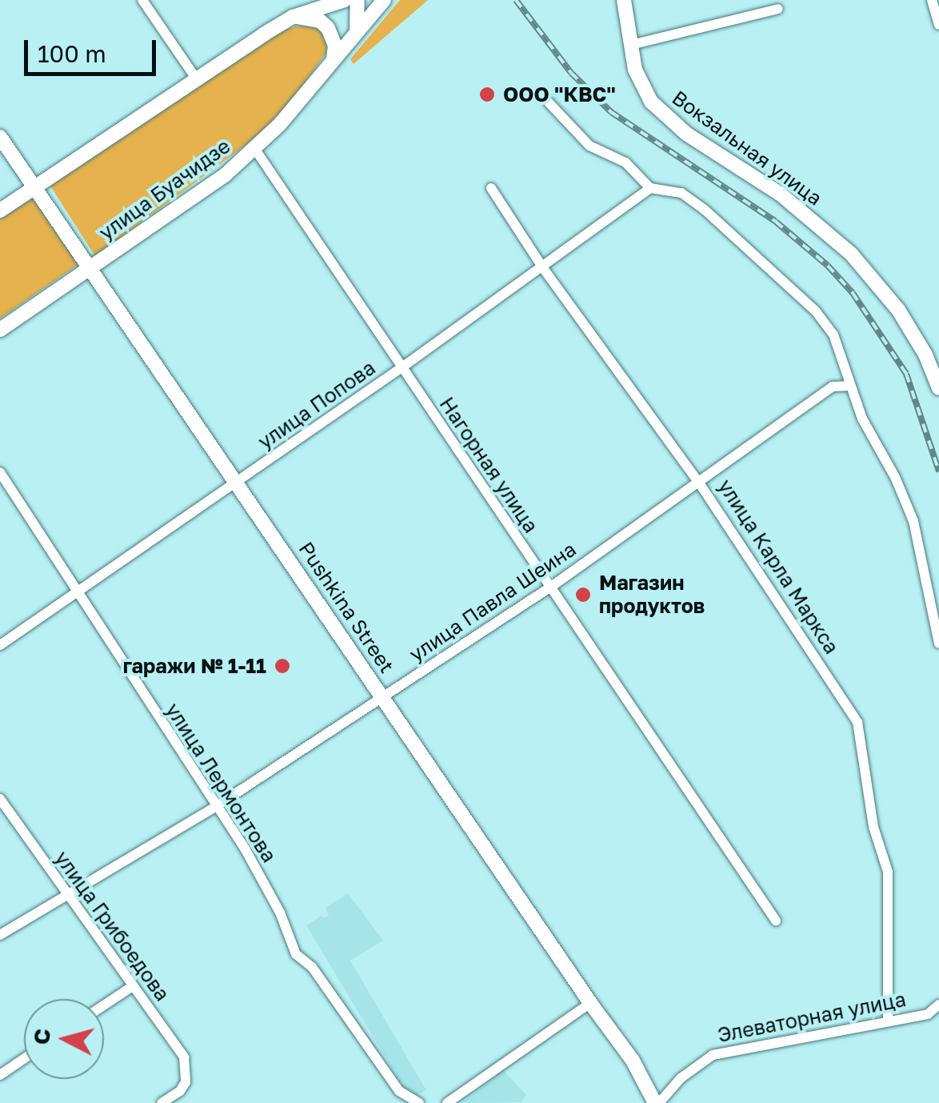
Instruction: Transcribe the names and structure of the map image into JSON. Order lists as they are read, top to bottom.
{
  "streets": {
    "street": [
      "Вокзальная улица",
      "улица Буачидзе",
      "улица Попова",
      "Нагорная улица",
      "улица Карла Маркса",
      "улица Павла Шеина",
      "Pushkina Street",
      "улица Лермонтова",
      "улица Грибоедова",
      "Элеваторная улица"
    ]
  },
  "crossings": [
    ["улица Буачидзе", "Нагорная улица"],
    ["улица Буачидзе", "Pushkina Street"],
    ["улица Попова", "Нагорная улица"],
    ["улица Попова", "улица Карла Маркса"],
    ["улица Попова", "Pushkina Street"],
    ["улица Попова", "улица Лермонтова"],
    ["Нагорная улица", "улица Павла Шеина"],
    ["улица Карла Маркса", "улица Павла Шеина"],
    ["улица Карла Маркса", "Элеваторная улица"],
    ["улица Павла Шеина", "Pushkina Street"],
    ["улица Павла Шеина", "улица Лермонтова"],
    ["улица Павла Шеина", "улица Грибоедова"],
    ["Pushkina Street", "Элеваторная улица"]
  ],
  "places": ["ООО \"КВС\"", "Магазин продуктов", "гаражи № 1-11"],
  "scale_bar": "100 m",
  "north": "left"
}
